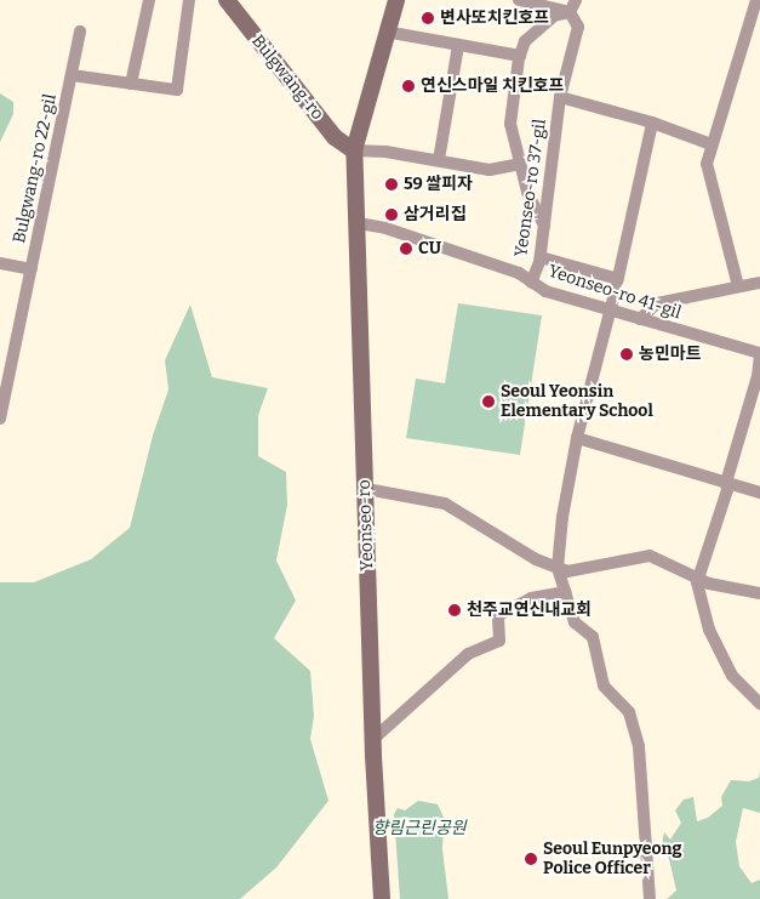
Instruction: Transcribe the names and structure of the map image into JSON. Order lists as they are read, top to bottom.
{
  "streets": {
    "main road": ["Bulgwang-ro", "Yeonseo-ro"],
    "street": ["Bulgwang-ro 22-gil", "Yeonseo-ro 37-gil", "Yeonseo-ro 41-gil"]
  },
  "crossings": [
    ["Bulgwang-ro", "Yeonseo-ro"],
    ["Yeonseo-ro 37-gil", "Yeonseo-ro 41-gil"],
    ["Yeonseo-ro 41-gil", "Yeonseo-ro"]
  ],
  "parks": ["향림근린공원"],
  "places": [
    "변사또치킨호프",
    "연신스마일 치킨호프",
    "59 쌀피자",
    "삼거리집",
    "CU",
    "농민마트",
    "Seoul Yeonsin Elementary School",
    "천주교연신내교회",
    "Seoul Eunpyeong Police Officer"
  ]
}
